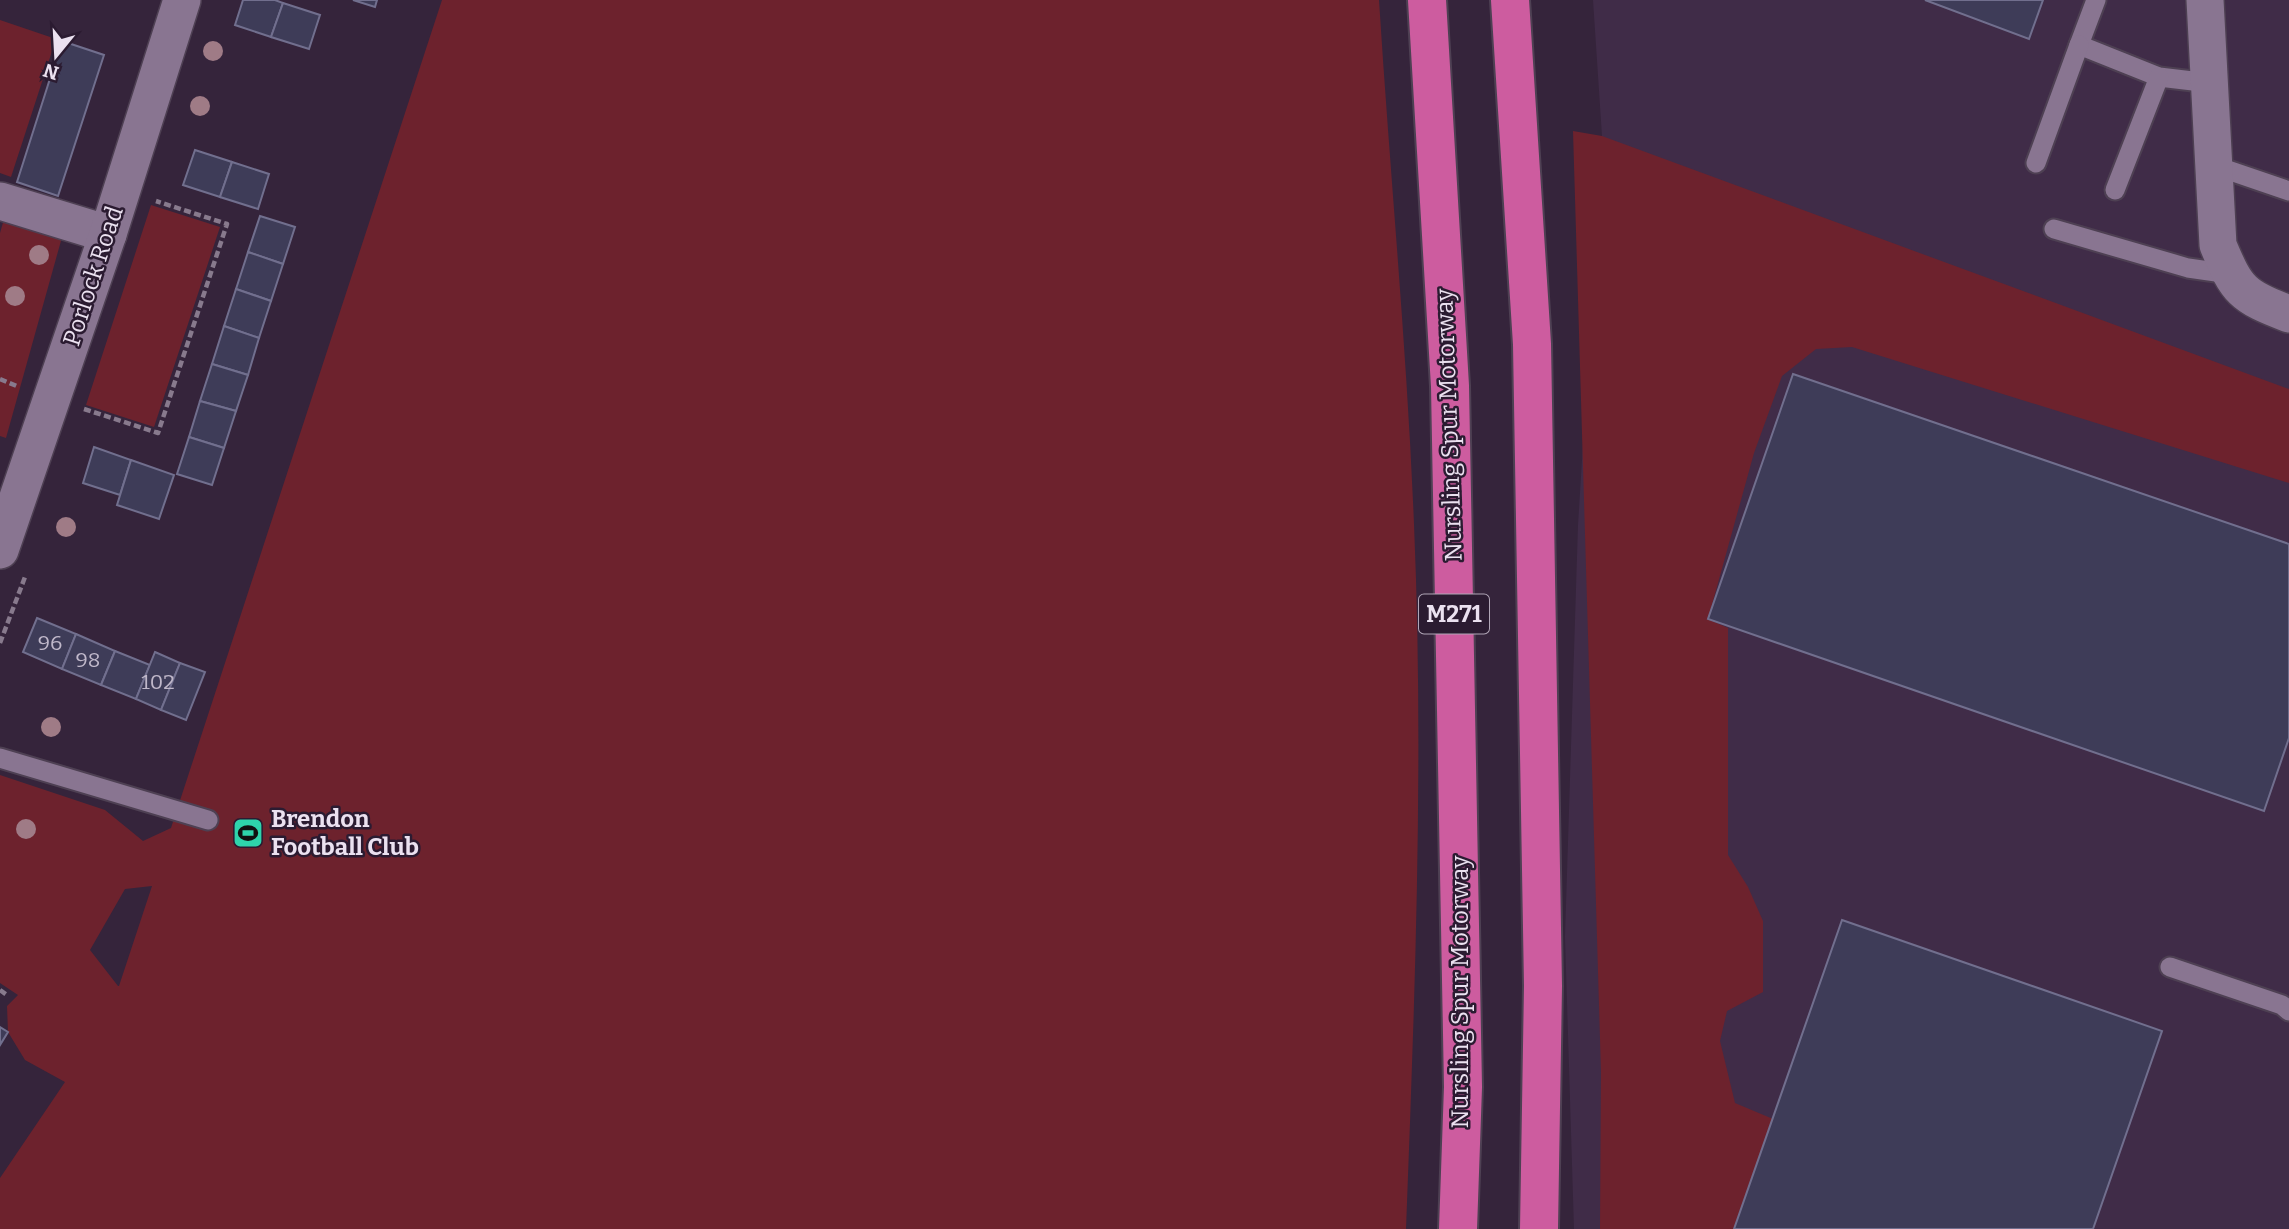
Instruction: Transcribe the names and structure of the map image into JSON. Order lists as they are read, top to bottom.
{
  "streets": {
    "highway": ["Nursling Spur Motorway", "M271"],
    "street": ["Porlock Road"]
  },
  "places": {
    "sports": ["Brendon Football Club"]
  },
  "house_numbers": ["96", "98", "102"],
  "north": "bottom"
}
